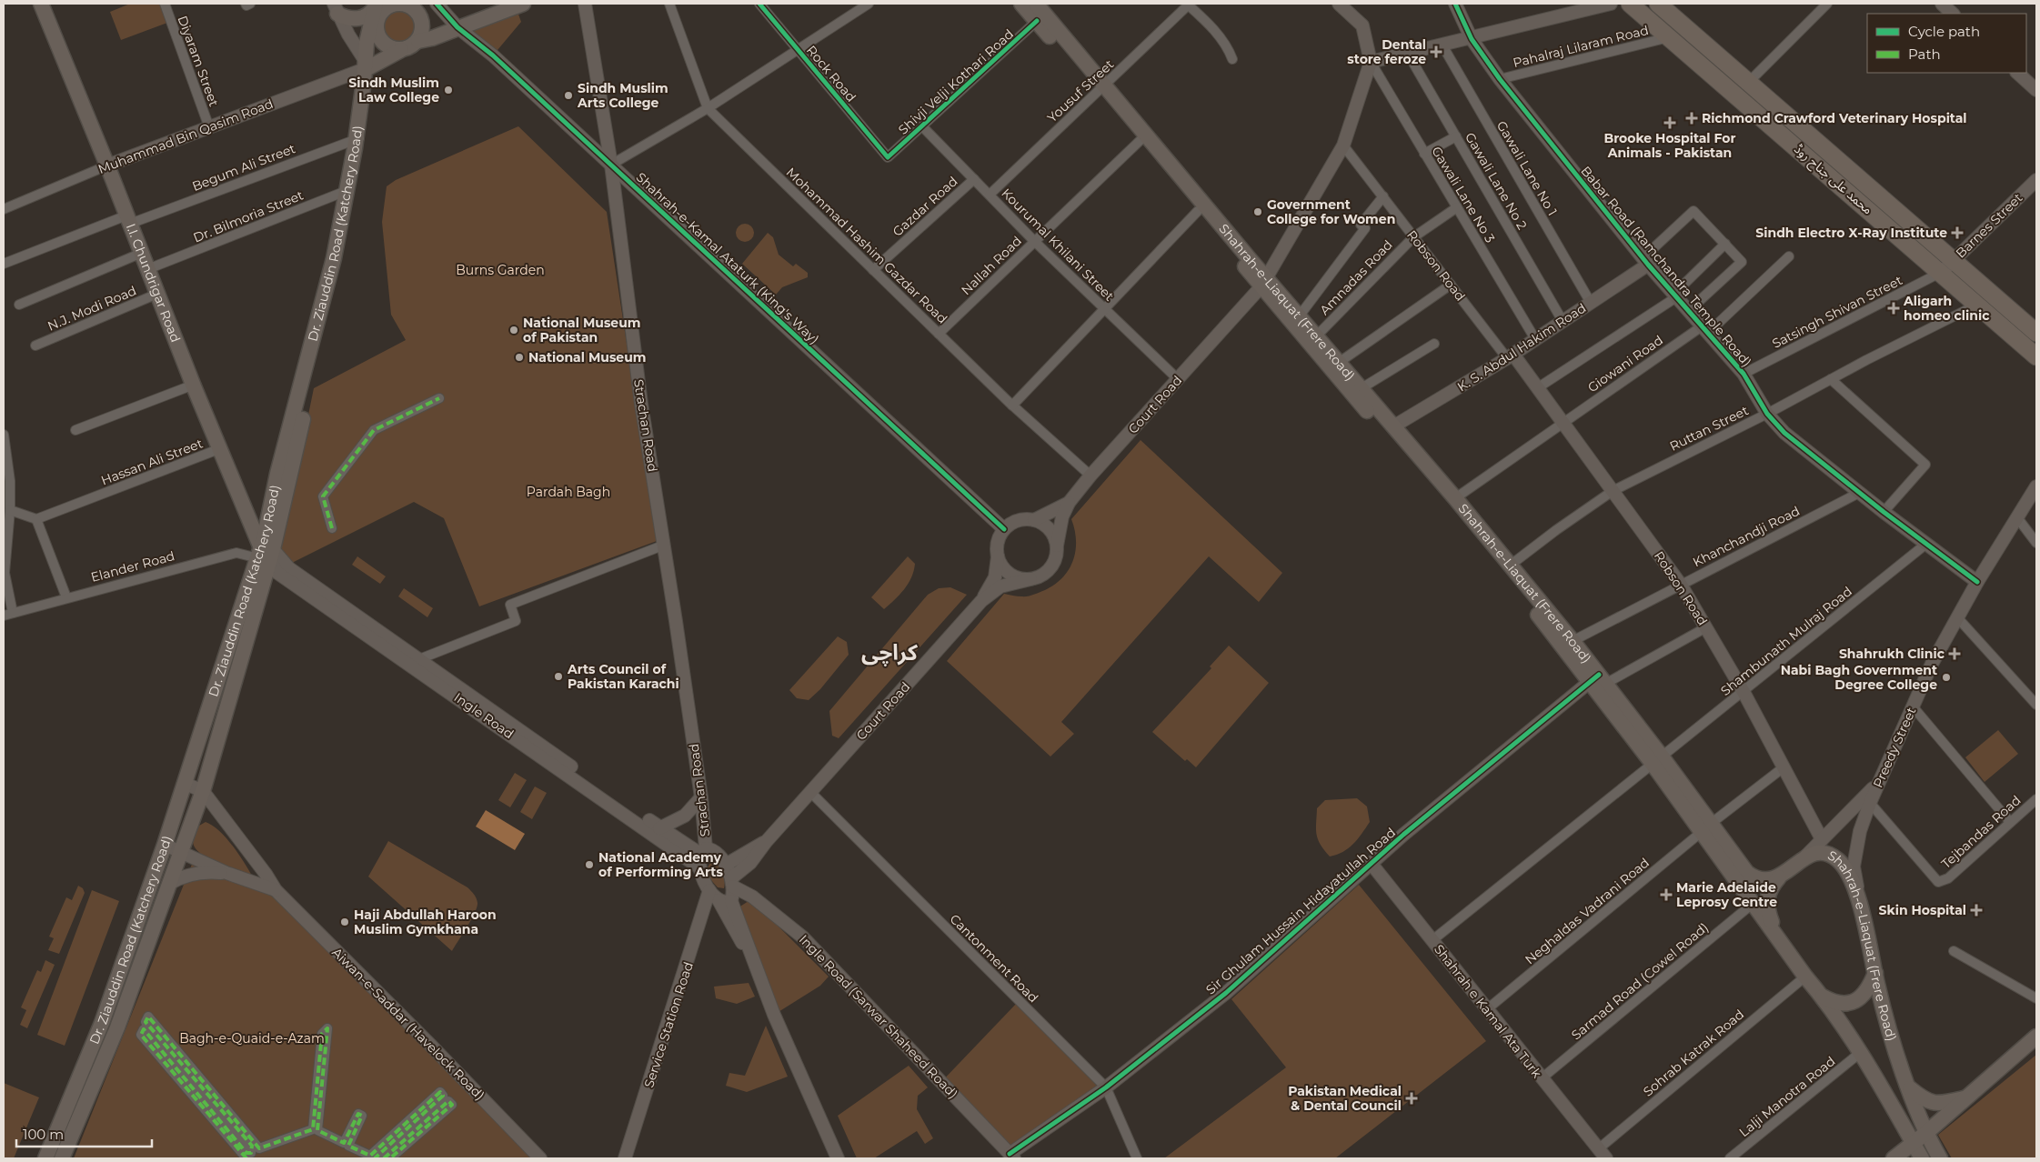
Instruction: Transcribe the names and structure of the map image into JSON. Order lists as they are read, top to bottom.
{
  "streets": {
    "highway": ["محمد علی جناح روڈ"],
    "main road": [
      "Muhammad Bin Qasim Road",
      "Barnes Street",
      "Dr. Ziauddin Road (Katchery Road)",
      "Shahrah-e-Kamal Ataturk (King's Way)",
      "Robson Road",
      "Babar Road (Ramchandra Temple Road)",
      "I.I. Chundrigar Road",
      "Shahrah-e-Liaquat (Frere Road)",
      "K. S. Abdul Hakim Road",
      "Court Road",
      "Strachan Road",
      "Ingle Road",
      "Preedy Street",
      "Sir Ghulam Hussain Hidayatullah Road",
      "Shahrah e Kamal Ata Turk",
      "Ingle Road (Sarwar Shaheed Road)",
      "Aiwan-e-Saddar (Havelock Road)",
      "Service Station Road"
    ],
    "street": [
      "Pahalraj Lilaram Road",
      "Diyaram Street",
      "Rock Road",
      "Shivji Velji Kothari Road",
      "Yousuf Street",
      "Begum Ali Street",
      "Gawali Lane No 1",
      "Gawali Lane No 2",
      "Gawali Lane No 3",
      "Gazdar Road",
      "Dr. Bilmoria Street",
      "Kourumal Khilani Street",
      "Mohammad Hashim Gazdar Road",
      "Nallah Road",
      "Amnadas Road",
      "N.J. Modi Road",
      "Satsingh Shivan Street",
      "Giowani Road",
      "Ruttan Street",
      "Hassan Ali Street",
      "Khanchandji Road",
      "Elander Road",
      "Shambunath Mulraj Road",
      "Tejbandas Road",
      "Neghaldas Vadrani Road",
      "Cantonment Road",
      "Sarmad Road (Cowel Road)",
      "Sohrab Katrak Road",
      "Lalji Manotra Road"
    ]
  },
  "crossings": [
    ["Pahalraj Lilaram Road", "محمد علی جناح روڈ"],
    ["Pahalraj Lilaram Road", "Babar Road (Ramchandra Temple Road)"],
    ["Diyaram Street", "Muhammad Bin Qasim Road"],
    ["Rock Road", "Shivji Velji Kothari Road"],
    ["Shivji Velji Kothari Road", "Kourumal Khilani Street"],
    ["Shivji Velji Kothari Road", "Shahrah-e-Liaquat (Frere Road)"],
    ["Yousuf Street", "Kourumal Khilani Street"],
    ["Yousuf Street", "Shahrah-e-Liaquat (Frere Road)"],
    ["Muhammad Bin Qasim Road", "Dr. Ziauddin Road (Katchery Road)"],
    ["Muhammad Bin Qasim Road", "I.I. Chundrigar Road"],
    ["Begum Ali Street", "Dr. Ziauddin Road (Katchery Road)"],
    ["Begum Ali Street", "I.I. Chundrigar Road"],
    ["Gawali Lane No 1", "K. S. Abdul Hakim Road"],
    ["محمد علی جناح روڈ", "Barnes Street"],
    ["محمد علی جناح روڈ", "Satsingh Shivan Street"],
    ["محمد علی جناح روڈ", "Ruttan Street"],
    ["Gawali Lane No 2", "K. S. Abdul Hakim Road"],
    ["Gawali Lane No 3", "Amnadas Road"],
    ["Gawali Lane No 3", "K. S. Abdul Hakim Road"],
    ["Gazdar Road", "Kourumal Khilani Street"],
    ["Gazdar Road", "Mohammad Hashim Gazdar Road"],
    ["Dr. Bilmoria Street", "Dr. Ziauddin Road (Katchery Road)"],
    ["Dr. Bilmoria Street", "I.I. Chundrigar Road"],
    ["Barnes Street", "Satsingh Shivan Street"],
    ["Dr. Ziauddin Road (Katchery Road)", "I.I. Chundrigar Road"],
    ["Dr. Ziauddin Road (Katchery Road)", "Elander Road"],
    ["Dr. Ziauddin Road (Katchery Road)", "Ingle Road"],
    ["Dr. Ziauddin Road (Katchery Road)", "Aiwan-e-Saddar (Havelock Road)"],
    ["Kourumal Khilani Street", "Nallah Road"],
    ["Kourumal Khilani Street", "Court Road"],
    ["Mohammad Hashim Gazdar Road", "Nallah Road"],
    ["Mohammad Hashim Gazdar Road", "Court Road"],
    ["Shahrah-e-Kamal Ataturk (King's Way)", "Court Road"],
    ["Shahrah-e-Kamal Ataturk (King's Way)", "Strachan Road"],
    ["Nallah Road", "Shahrah-e-Liaquat (Frere Road)"],
    ["Robson Road", "Amnadas Road"],
    ["Robson Road", "K. S. Abdul Hakim Road"],
    ["Robson Road", "Giowani Road"],
    ["Robson Road", "Court Road"],
    ["Robson Road", "Ruttan Street"],
    ["Robson Road", "Khanchandji Road"],
    ["Robson Road", "Shambunath Mulraj Road"],
    ["Robson Road", "Neghaldas Vadrani Road"],
    ["Babar Road (Ramchandra Temple Road)", "Satsingh Shivan Street"],
    ["Babar Road (Ramchandra Temple Road)", "K. S. Abdul Hakim Road"],
    ["Babar Road (Ramchandra Temple Road)", "Giowani Road"],
    ["Babar Road (Ramchandra Temple Road)", "Ruttan Street"],
    ["Babar Road (Ramchandra Temple Road)", "Khanchandji Road"],
    ["Babar Road (Ramchandra Temple Road)", "Shambunath Mulraj Road"],
    ["Babar Road (Ramchandra Temple Road)", "Preedy Street"],
    ["Amnadas Road", "Shahrah-e-Liaquat (Frere Road)"],
    ["I.I. Chundrigar Road", "N.J. Modi Road"],
    ["I.I. Chundrigar Road", "Hassan Ali Street"],
    ["I.I. Chundrigar Road", "Elander Road"],
    ["I.I. Chundrigar Road", "Ingle Road"],
    ["Shahrah-e-Liaquat (Frere Road)", "K. S. Abdul Hakim Road"],
    ["Shahrah-e-Liaquat (Frere Road)", "Giowani Road"],
    ["Shahrah-e-Liaquat (Frere Road)", "Court Road"],
    ["Shahrah-e-Liaquat (Frere Road)", "Ruttan Street"],
    ["Shahrah-e-Liaquat (Frere Road)", "Khanchandji Road"],
    ["Shahrah-e-Liaquat (Frere Road)", "Shambunath Mulraj Road"],
    ["Shahrah-e-Liaquat (Frere Road)", "Preedy Street"],
    ["Shahrah-e-Liaquat (Frere Road)", "Sir Ghulam Hussain Hidayatullah Road"],
    ["Shahrah-e-Liaquat (Frere Road)", "Neghaldas Vadrani Road"],
    ["Shahrah-e-Liaquat (Frere Road)", "Sarmad Road (Cowel Road)"],
    ["Shahrah-e-Liaquat (Frere Road)", "Sohrab Katrak Road"],
    ["Shahrah-e-Liaquat (Frere Road)", "Lalji Manotra Road"],
    ["Court Road", "Ingle Road"],
    ["Court Road", "Cantonment Road"],
    ["Court Road", "Ingle Road (Sarwar Shaheed Road)"],
    ["Strachan Road", "Ingle Road"],
    ["Elander Road", "Ingle Road"],
    ["Shambunath Mulraj Road", "Shahrah e Kamal Ata Turk"],
    ["Preedy Street", "Tejbandas Road"],
    ["Sir Ghulam Hussain Hidayatullah Road", "Cantonment Road"],
    ["Sir Ghulam Hussain Hidayatullah Road", "Shahrah e Kamal Ata Turk"],
    ["Sir Ghulam Hussain Hidayatullah Road", "Ingle Road (Sarwar Shaheed Road)"],
    ["Neghaldas Vadrani Road", "Shahrah e Kamal Ata Turk"],
    ["Sarmad Road (Cowel Road)", "Shahrah e Kamal Ata Turk"],
    ["Shahrah e Kamal Ata Turk", "Sohrab Katrak Road"]
  ],
  "districts": ["کراچی"],
  "parks": ["Burns Garden", "Pardah Bagh", "Bagh-e-Quaid-e-Azam"],
  "places": {
    "health": [
      "Dental store feroze",
      "Richmond Crawford Veterinary Hospital",
      "Brooke Hospital For Animals - Pakistan",
      "Sindh Electro X-Ray Institute",
      "Aligarh homeo clinic",
      "Shahrukh Clinic",
      "Marie Adelaide Leprosy Centre",
      "Skin Hospital",
      "Pakistan Medical & Dental Council"
    ],
    "other": [
      "Sindh Muslim Law College",
      "Sindh Muslim Arts College",
      "Government College for Women",
      "National Museum of Pakistan",
      "National Museum",
      "Arts Council of Pakistan Karachi",
      "Nabi Bagh Government Degree College",
      "National Academy of Performing Arts",
      "Haji Abdullah Haroon Muslim Gymkhana"
    ]
  },
  "legend": ["Cycle path", "Path"],
  "scale_bar": "100 m"
}
